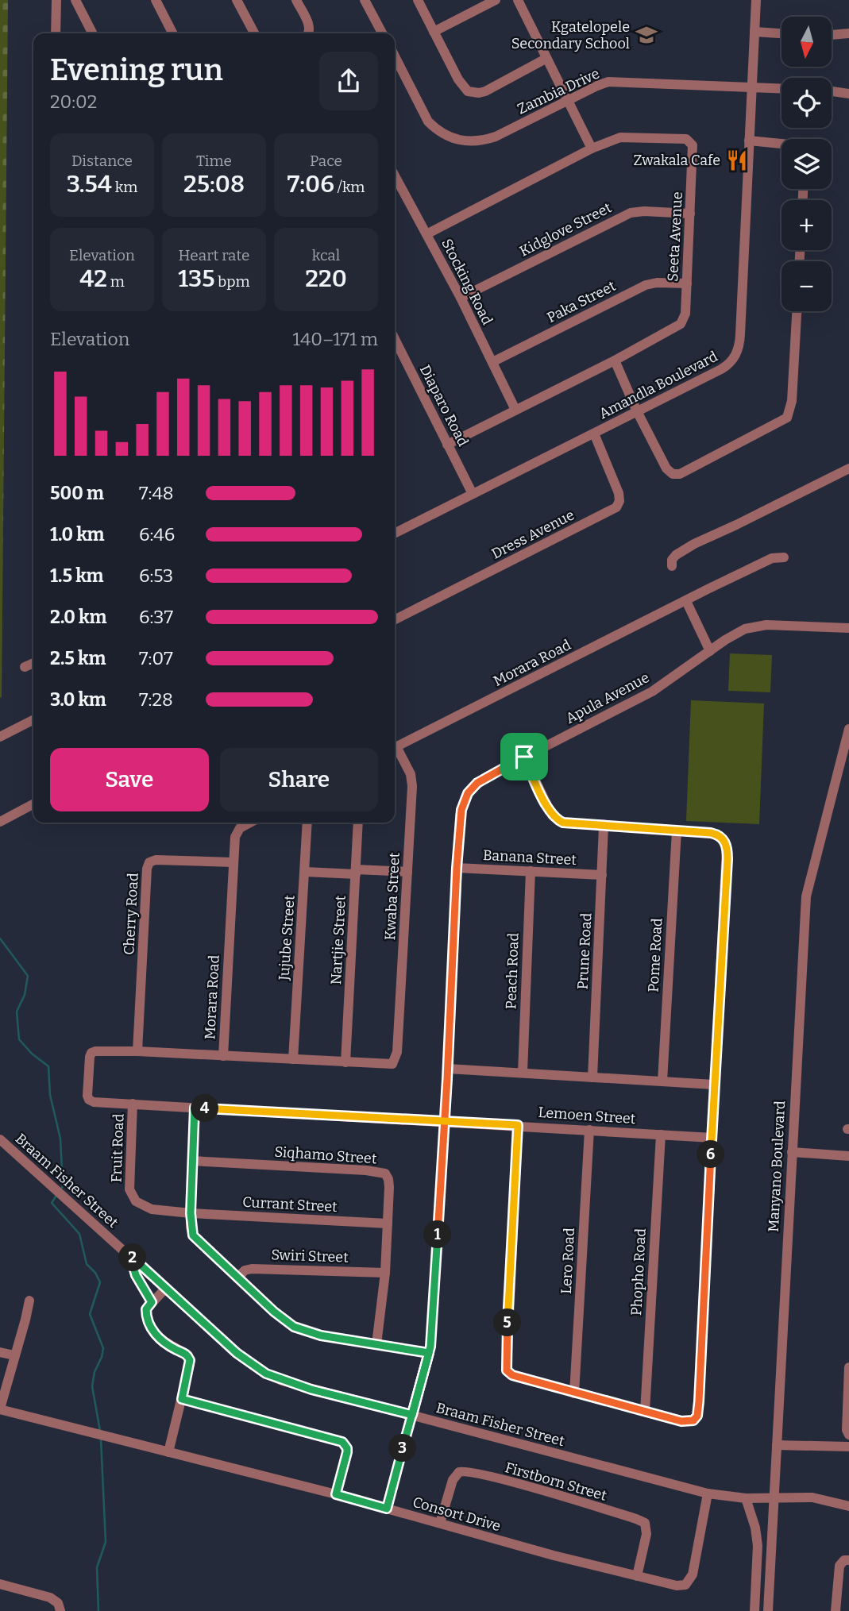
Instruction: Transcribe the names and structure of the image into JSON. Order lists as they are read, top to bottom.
{
  "streets": {
    "street": [
      "Zambia Drive",
      "Kidglove Street",
      "Seeta Avenue",
      "Stocking Road",
      "Paka Street",
      "Amandla Boulevard",
      "Diaparo Road",
      "Dress Avenue",
      "Morara Road",
      "Apula Avenue",
      "Banana Street",
      "Kwaba Street",
      "Cherry Road",
      "Jujube Street",
      "Nartjie Street",
      "Prune Road",
      "Pome Road",
      "Peach Road",
      "Lemoen Street",
      "Fruit Road",
      "Siqhamo Street",
      "Manyano Boulevard",
      "Braam Fisher Street",
      "Currant Street",
      "Swiri Street",
      "Lero Road",
      "Phopho Road",
      "Firstborn Street",
      "Consort Drive"
    ]
  },
  "crossings": [
    ["Zambia Drive", "Amandla Boulevard"],
    ["Kidglove Street", "Seeta Avenue"],
    ["Kidglove Street", "Stocking Road"],
    ["Seeta Avenue", "Stocking Road"],
    ["Seeta Avenue", "Paka Street"],
    ["Seeta Avenue", "Diaparo Road"],
    ["Stocking Road", "Paka Street"],
    ["Amandla Boulevard", "Diaparo Road"],
    ["Amandla Boulevard", "Dress Avenue"],
    ["Morara Road", "Cherry Road"],
    ["Apula Avenue", "Banana Street"],
    ["Apula Avenue", "Lemoen Street"],
    ["Apula Avenue", "Braam Fisher Street"],
    ["Apula Avenue", "Consort Drive"],
    ["Banana Street", "Prune Road"],
    ["Banana Street", "Peach Road"],
    ["Kwaba Street", "Nartjie Street"],
    ["Cherry Road", "Lemoen Street"],
    ["Lemoen Street", "Fruit Road"],
    ["Lemoen Street", "Lero Road"],
    ["Lemoen Street", "Phopho Road"],
    ["Fruit Road", "Currant Street"],
    ["Siqhamo Street", "Currant Street"],
    ["Siqhamo Street", "Swiri Street"],
    ["Manyano Boulevard", "Braam Fisher Street"],
    ["Braam Fisher Street", "Consort Drive"],
    ["Firstborn Street", "Consort Drive"]
  ],
  "places": {
    "school or university": ["Kgatelopele Secondary School"],
    "restaurant": ["Zwakala Cafe"]
  },
  "north": "bottom",
  "page": {
    "map_buttons": ["+", "−"],
    "heading": ["Evening run", "20:02"],
    "stats": [
      ["Distance", "3.54 km"],
      ["Time", "25:08"],
      ["Pace", "7:06 /km"],
      ["Elevation", "42 m"],
      ["Heart rate", "135 bpm"],
      ["kcal", "220"]
    ],
    "chart": ["Elevation", "140–171 m"],
    "list": [
      {
        "name": "500 m",
        "note": "7:48"
      },
      {
        "name": "1.0 km",
        "note": "6:46"
      },
      {
        "name": "1.5 km",
        "note": "6:53"
      },
      {
        "name": "2.0 km",
        "note": "6:37"
      },
      {
        "name": "2.5 km",
        "note": "7:07"
      },
      {
        "name": "3.0 km",
        "note": "7:28"
      }
    ],
    "buttons": ["Save", "Share"],
    "pins": [
      "4",
      "6",
      "1",
      "2",
      "5",
      "3"
    ]
  }
}
